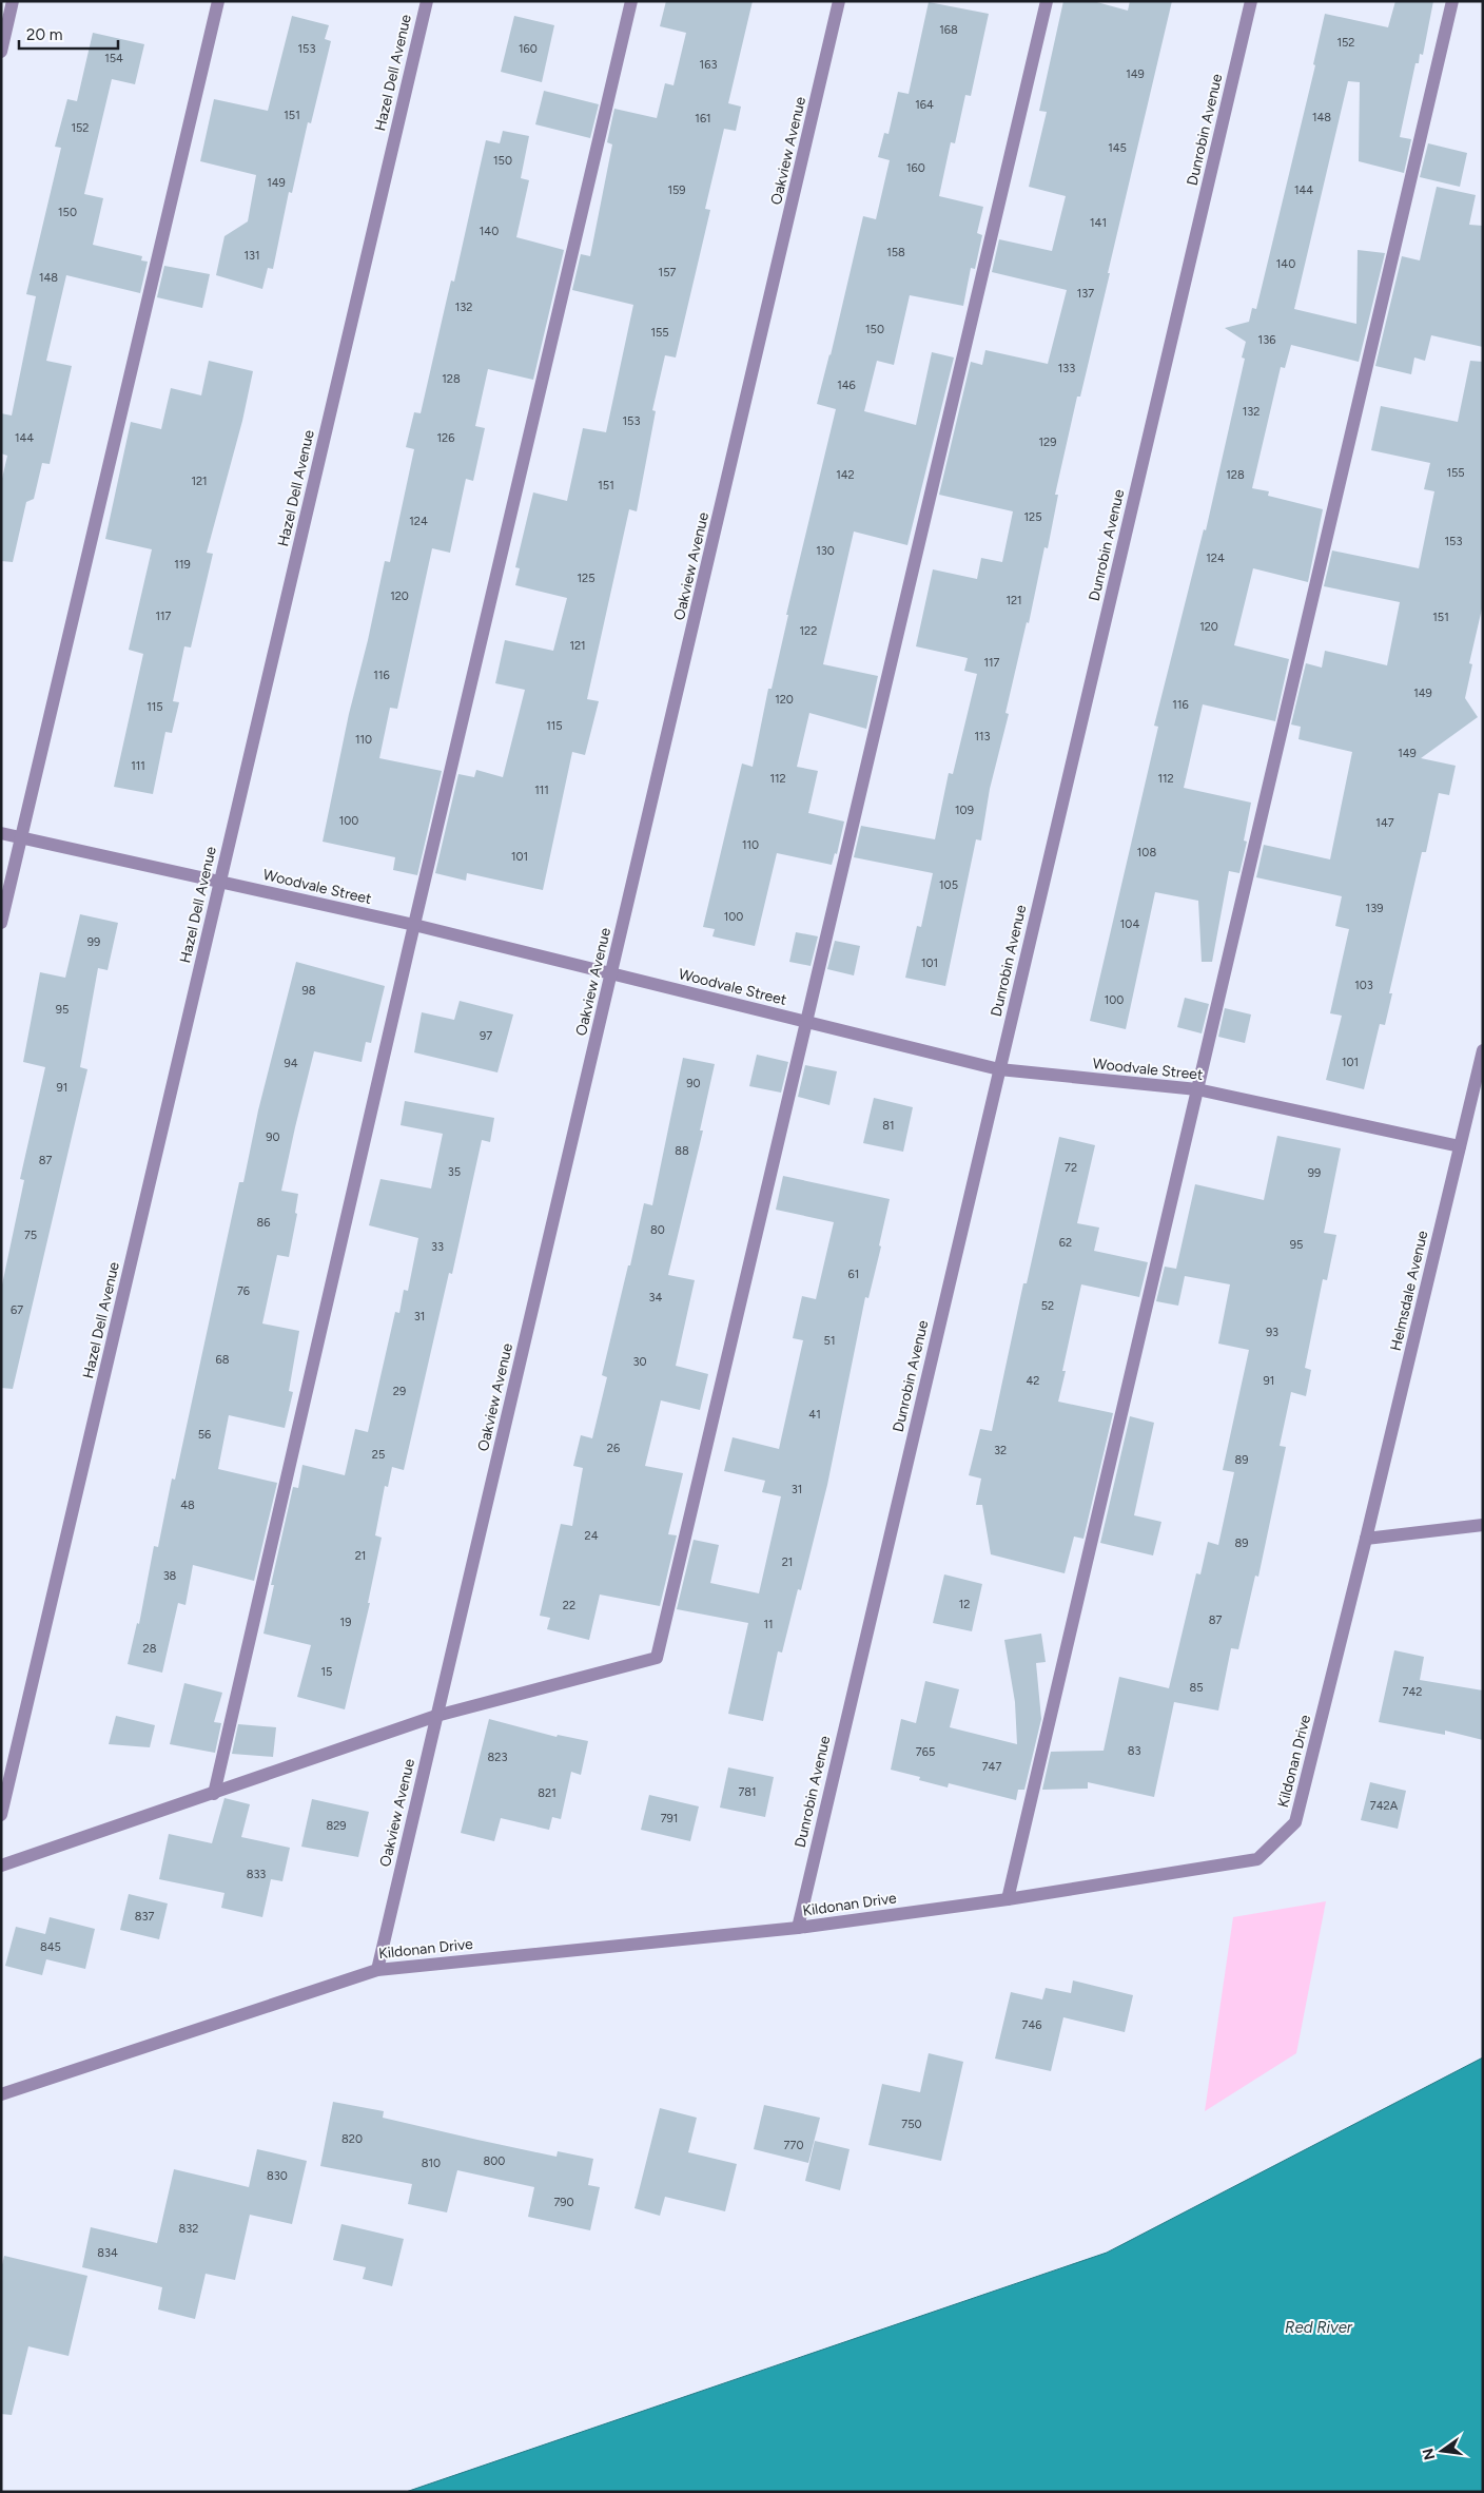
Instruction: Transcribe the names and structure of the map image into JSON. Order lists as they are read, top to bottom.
{
  "streets": {
    "street": [
      "Hazel Dell Avenue",
      "Dunrobin Avenue",
      "Oakview Avenue",
      "Woodvale Street",
      "Helmsdale Avenue",
      "Kildonan Drive"
    ]
  },
  "crossings": [
    ["Hazel Dell Avenue", "Woodvale Street"],
    ["Dunrobin Avenue", "Woodvale Street"],
    ["Dunrobin Avenue", "Kildonan Drive"],
    ["Oakview Avenue", "Woodvale Street"],
    ["Oakview Avenue", "Kildonan Drive"],
    ["Woodvale Street", "Helmsdale Avenue"],
    ["Helmsdale Avenue", "Kildonan Drive"]
  ],
  "water": ["Red River"],
  "house_numbers": [
    "168",
    "152",
    "153",
    "160",
    "154",
    "163",
    "149",
    "164",
    "151",
    "148",
    "161",
    "152",
    "145",
    "150",
    "160",
    "149",
    "159",
    "144",
    "150",
    "141",
    "140",
    "158",
    "131",
    "140",
    "157",
    "148",
    "137",
    "132",
    "150",
    "155",
    "136",
    "133",
    "128",
    "146",
    "132",
    "153",
    "144",
    "126",
    "129",
    "155",
    "142",
    "128",
    "121",
    "151",
    "125",
    "124",
    "153",
    "130",
    "124",
    "119",
    "125",
    "120",
    "121",
    "117",
    "151",
    "120",
    "122",
    "121",
    "117",
    "116",
    "149",
    "120",
    "116",
    "115",
    "115",
    "113",
    "110",
    "149",
    "111",
    "112",
    "112",
    "111",
    "109",
    "100",
    "147",
    "110",
    "108",
    "101",
    "105",
    "139",
    "100",
    "104",
    "99",
    "101",
    "103",
    "98",
    "100",
    "95",
    "97",
    "101",
    "94",
    "90",
    "91",
    "81",
    "90",
    "88",
    "87",
    "72",
    "35",
    "99",
    "86",
    "80",
    "75",
    "62",
    "95",
    "33",
    "61",
    "76",
    "34",
    "52",
    "67",
    "31",
    "93",
    "51",
    "68",
    "30",
    "42",
    "91",
    "29",
    "41",
    "56",
    "26",
    "32",
    "25",
    "89",
    "31",
    "48",
    "24",
    "89",
    "21",
    "21",
    "38",
    "12",
    "22",
    "87",
    "19",
    "11",
    "28",
    "15",
    "85",
    "742",
    "83",
    "765",
    "823",
    "747",
    "781",
    "821",
    "742A",
    "791",
    "829",
    "833",
    "837",
    "845",
    "746",
    "750",
    "820",
    "770",
    "800",
    "810",
    "830",
    "790",
    "832",
    "834"
  ],
  "scale_bar": "20 m",
  "north": "left"
}
